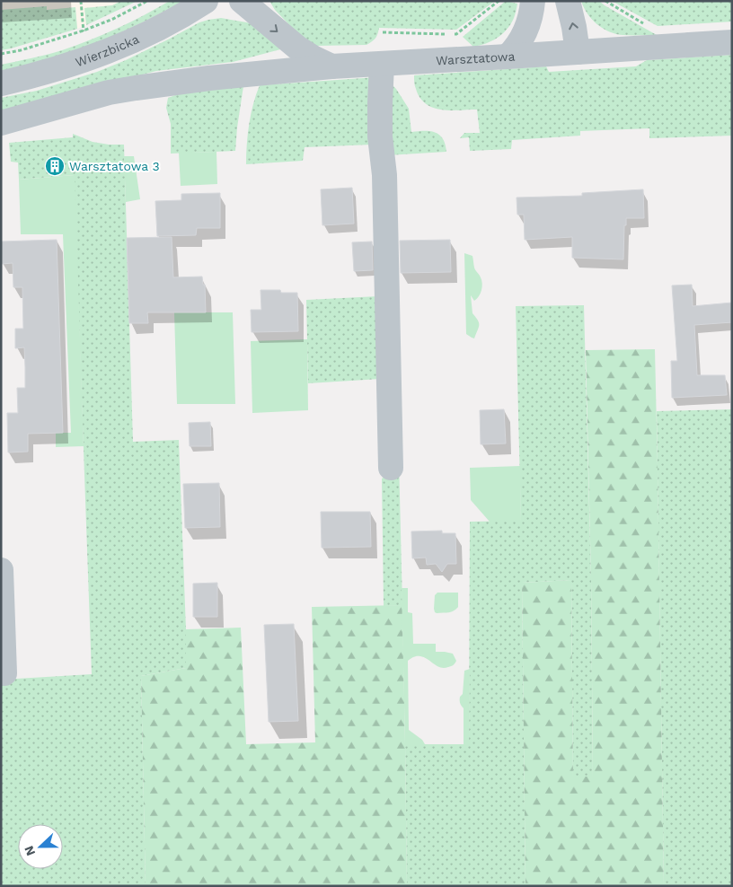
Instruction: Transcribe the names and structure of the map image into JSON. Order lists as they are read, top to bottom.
{
  "streets": {
    "street": ["Wierzbicka", "Warsztatowa"]
  },
  "places": {
    "building": ["Warsztatowa 3"]
  },
  "north": "left"
}
